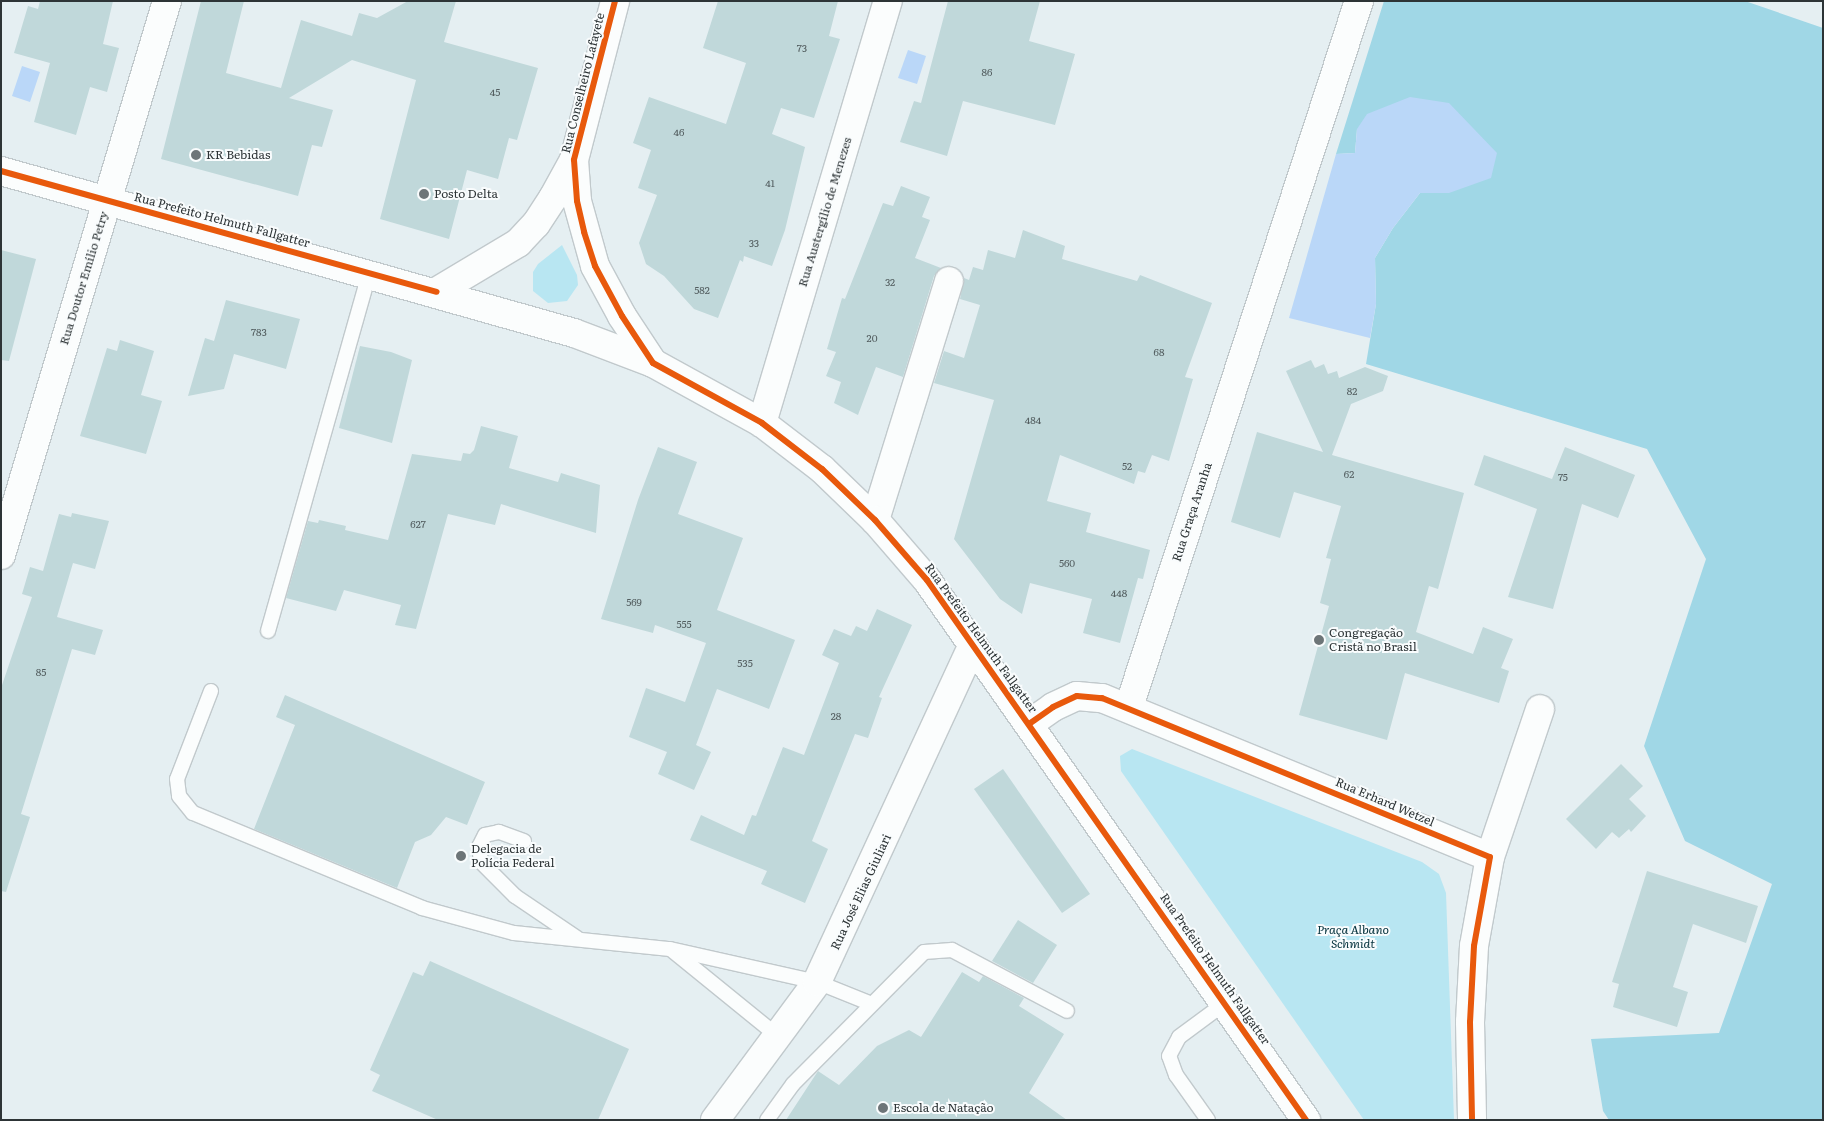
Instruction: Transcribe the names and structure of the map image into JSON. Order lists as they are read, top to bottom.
{
  "streets": {
    "street": [
      "Rua Conselheiro Lafayete",
      "Rua Austergílio de Menezes",
      "Rua Prefeito Helmuth Fallgatter",
      "Rua Doutor Emílio Petry",
      "Rua Graça Aranha",
      "Rua Erhard Wetzel",
      "Rua José Elias Giuliari"
    ]
  },
  "crossings": [
    ["Rua Conselheiro Lafayete", "Rua Prefeito Helmuth Fallgatter"],
    ["Rua Austergílio de Menezes", "Rua Prefeito Helmuth Fallgatter"],
    ["Rua Prefeito Helmuth Fallgatter", "Rua Doutor Emílio Petry"],
    ["Rua Prefeito Helmuth Fallgatter", "Rua Erhard Wetzel"],
    ["Rua Prefeito Helmuth Fallgatter", "Rua José Elias Giuliari"],
    ["Rua Graça Aranha", "Rua Erhard Wetzel"]
  ],
  "parks": ["Praça Albano Schmidt"],
  "places": [
    "KR Bebidas",
    "Posto Delta",
    "Congregação Cristã no Brasil",
    "Delegacia de Polícia Federal",
    "Escola de Natação"
  ],
  "house_numbers": [
    "73",
    "86",
    "45",
    "46",
    "41",
    "33",
    "32",
    "582",
    "783",
    "20",
    "68",
    "82",
    "484",
    "52",
    "62",
    "75",
    "627",
    "560",
    "448",
    "569",
    "555",
    "535",
    "85",
    "28"
  ]
}
